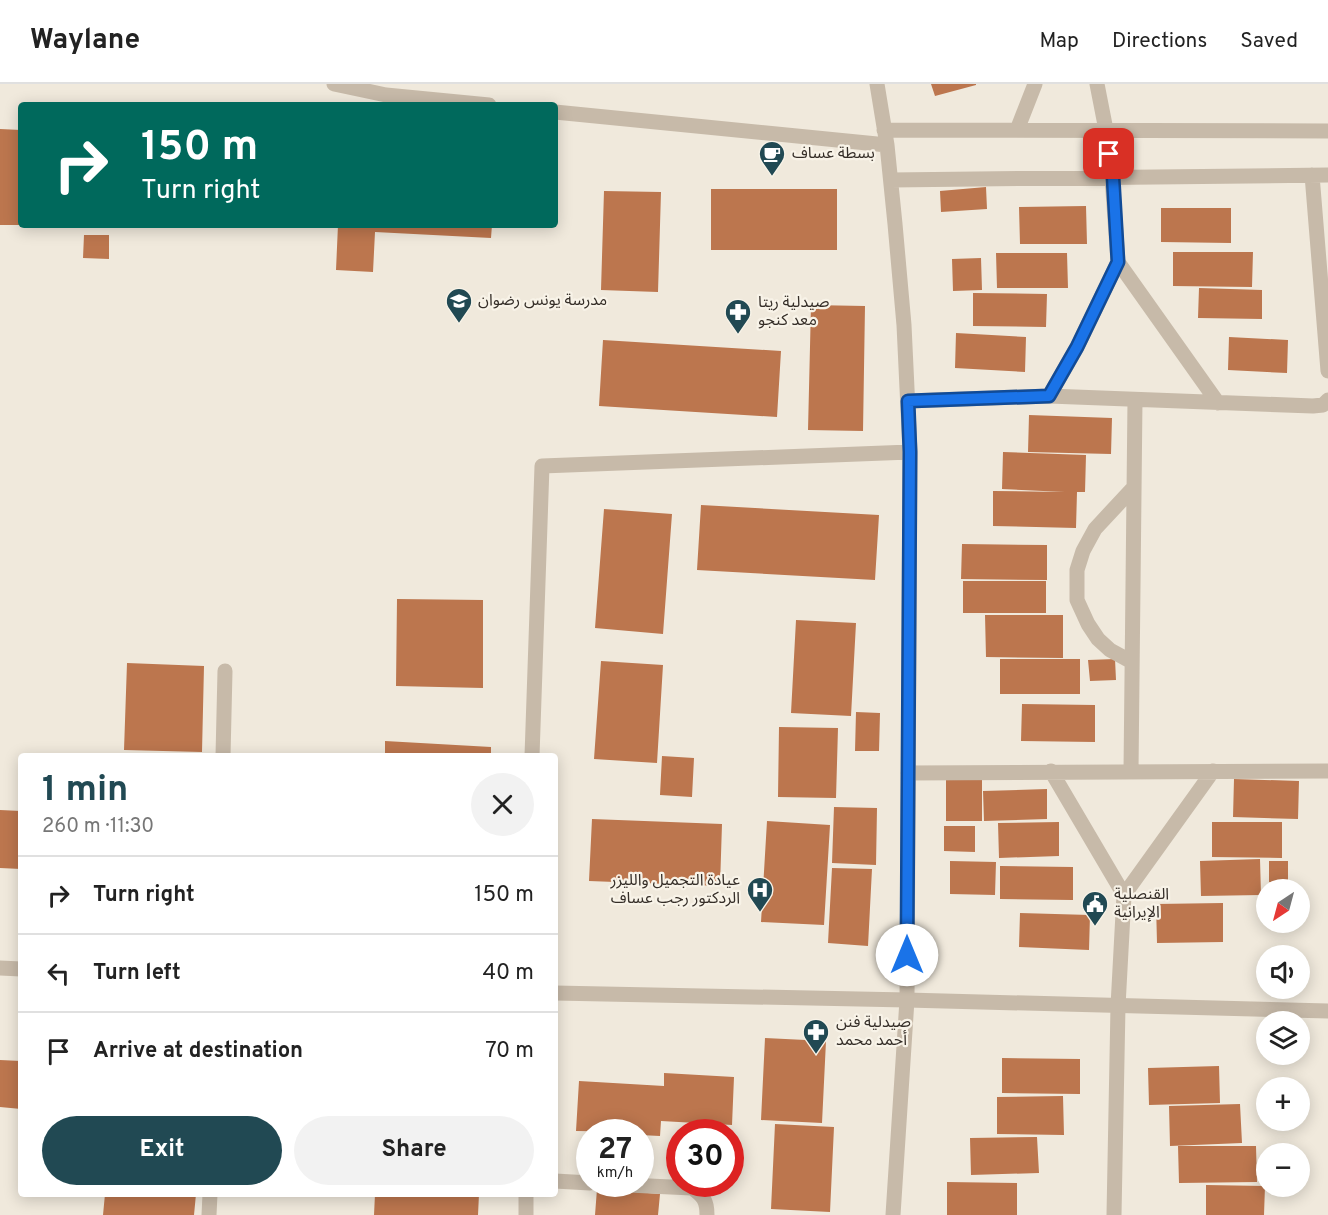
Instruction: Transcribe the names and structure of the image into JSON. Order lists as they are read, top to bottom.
{
  "places": {
    "cafe": ["بسطة عساف"],
    "school or university": ["مدرسة يونس رضوان"],
    "pharmacy": ["صيدلية ريتا معد كنجو", "صيدلية فنن أحمد محمد"],
    "hospital": ["عيادة التجميل والليزر الردكتور رجب عساف"],
    "public building": ["القنصلية الإيرانية"]
  },
  "north": "bottom left",
  "page": {
    "header": "Waylane",
    "nav": ["Map", "Directions", "Saved"],
    "turn": ["150 m", "Turn right"],
    "heading": ["1 min", "260 m · 11:30"],
    "list": [
      {
        "name": "Turn right",
        "value": "150 m"
      },
      {
        "name": "Turn left",
        "value": "40 m"
      },
      {
        "name": "Arrive at destination",
        "value": "70 m"
      }
    ],
    "map_buttons": ["+", "−"],
    "buttons": ["Exit", "Share"],
    "speed": "27 km/h",
    "limit": "30"
  }
}
